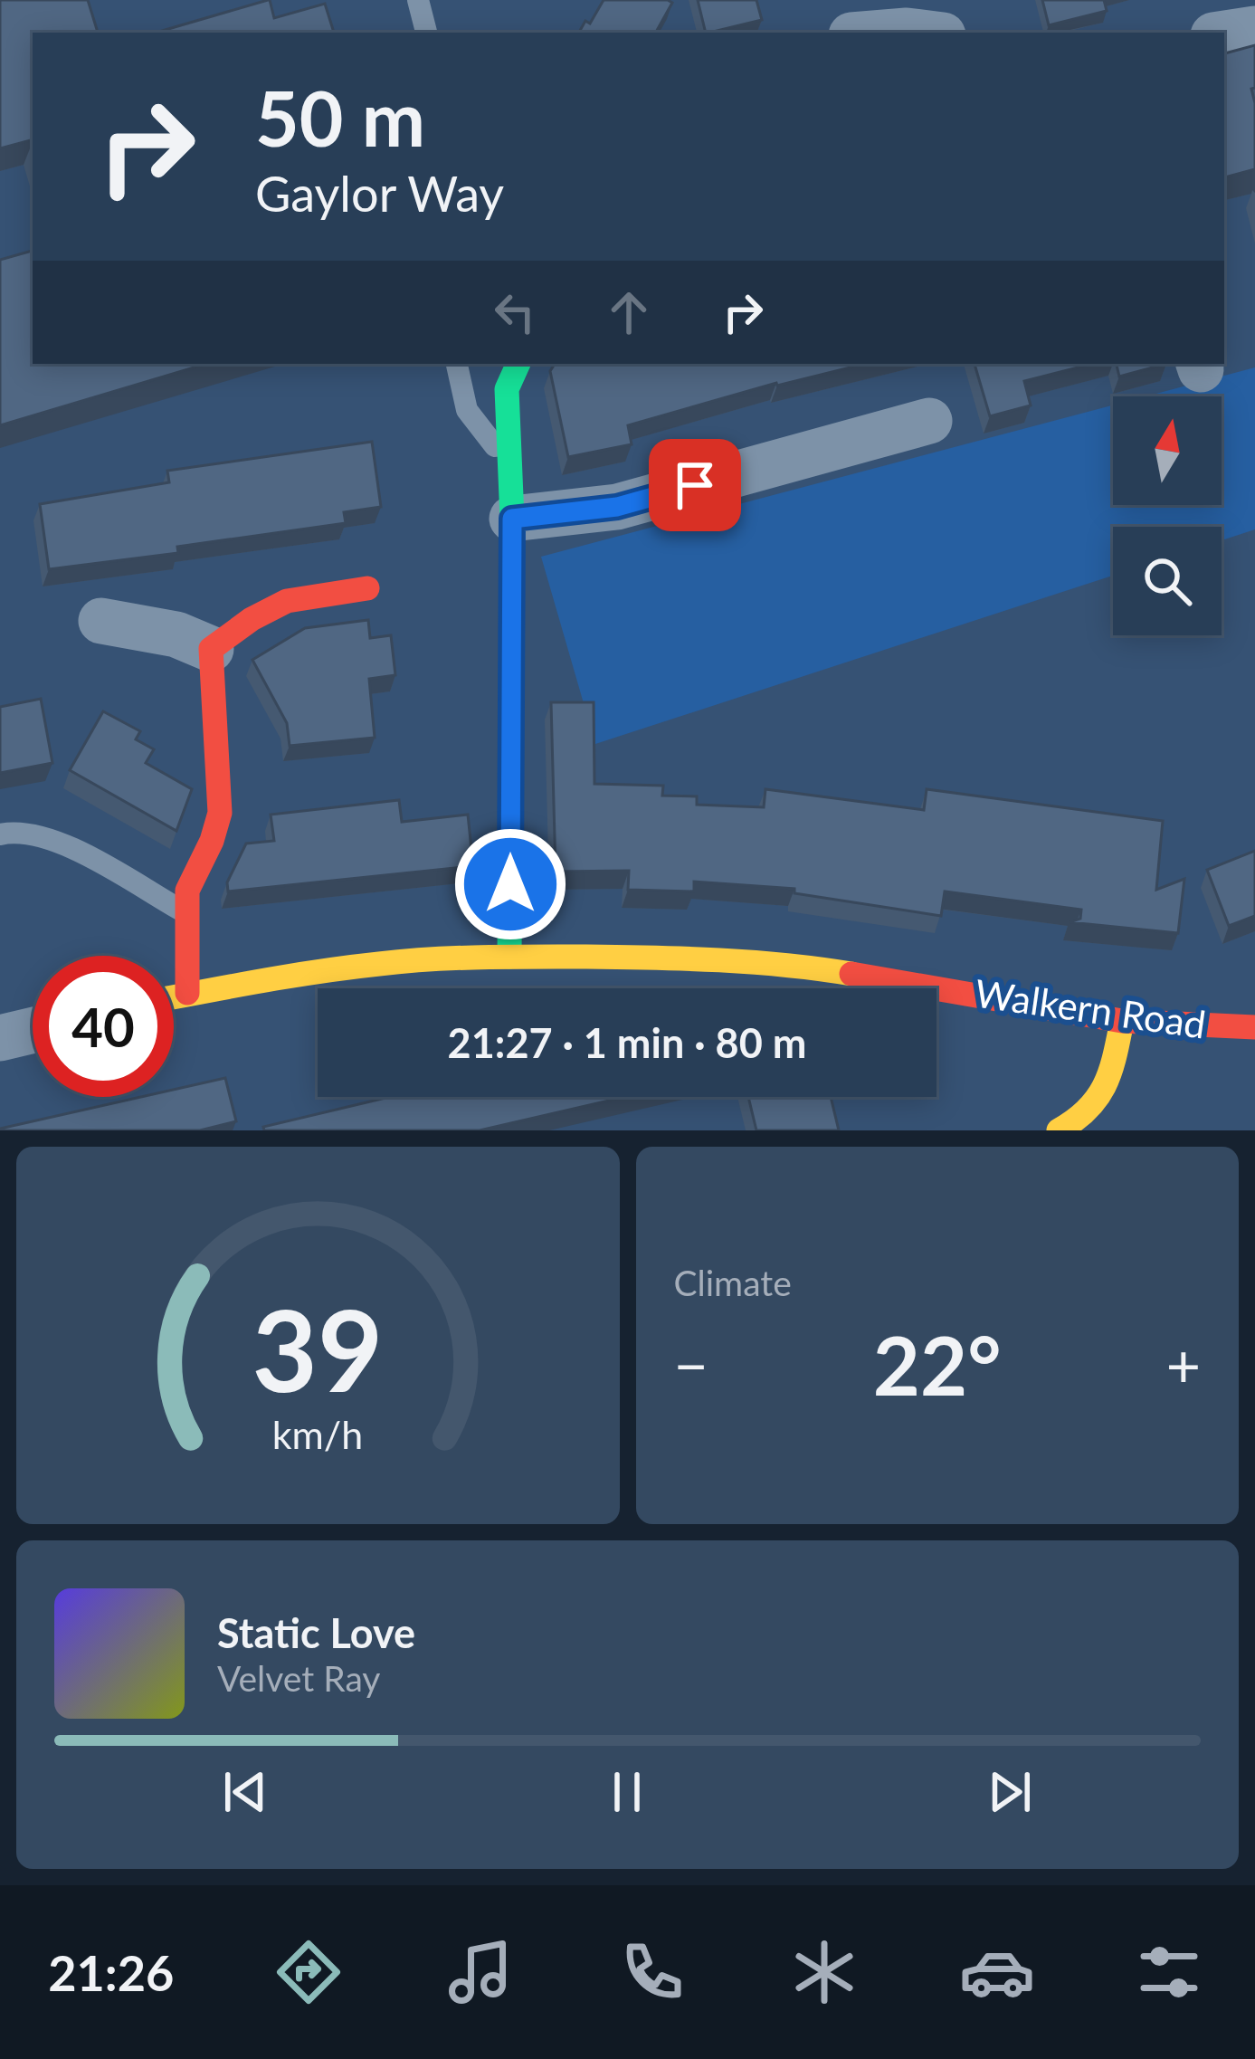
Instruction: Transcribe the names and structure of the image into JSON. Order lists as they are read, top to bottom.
{
  "streets": {
    "street": ["Walkern Road"]
  },
  "north": "top",
  "page": {
    "turn": ["50 m", "Gaylor Way"],
    "limit": "40",
    "trip": "21:27 · 1 min · 80 m",
    "tile": "Climate",
    "heat": ["−", "22°", "+"],
    "song": ["Static Love", "Velvet Ray"],
    "tabs": "21:26",
    "gauge": ["39", "km/h"]
  }
}
